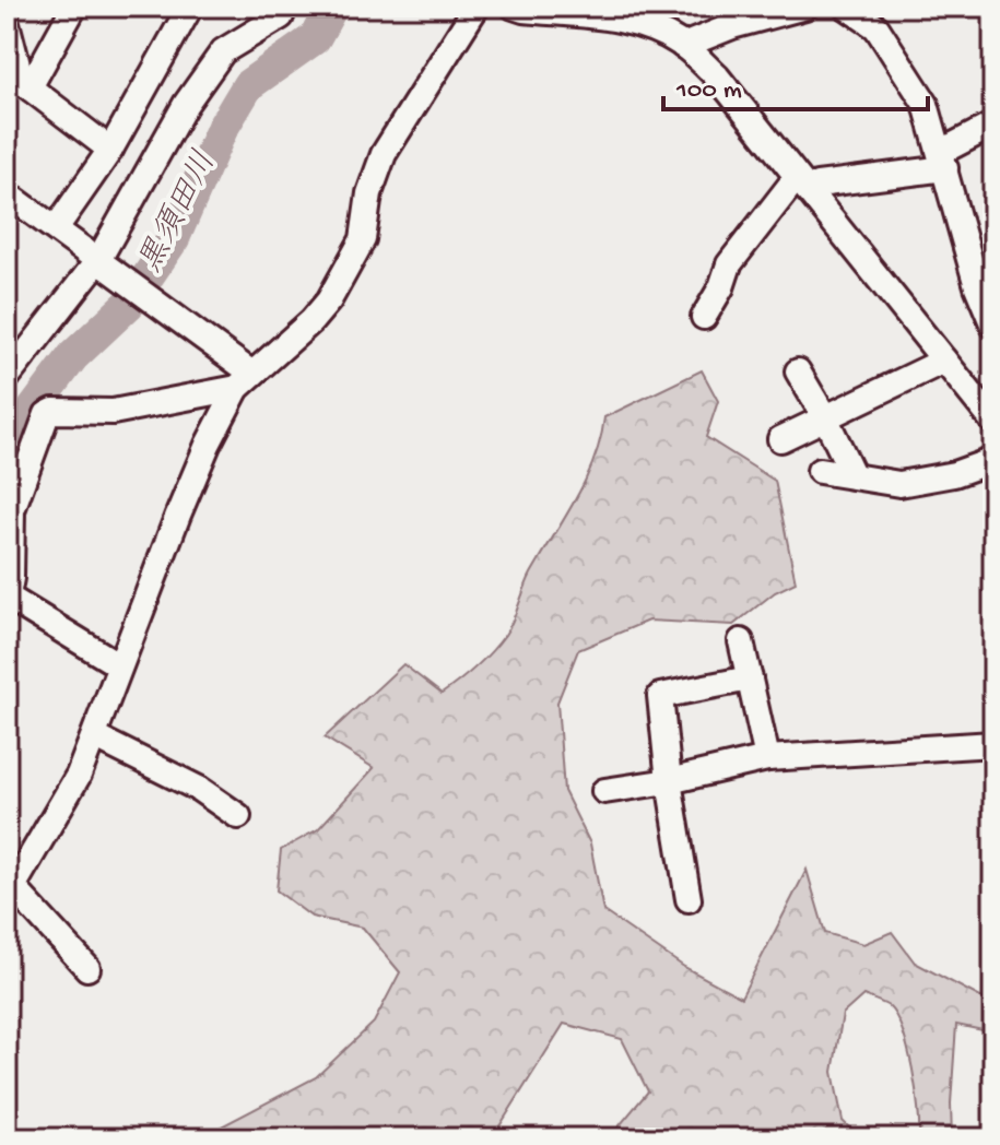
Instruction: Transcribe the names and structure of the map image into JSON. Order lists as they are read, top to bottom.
{
  "water": ["黒須田川"],
  "scale_bar": "100 m"
}
